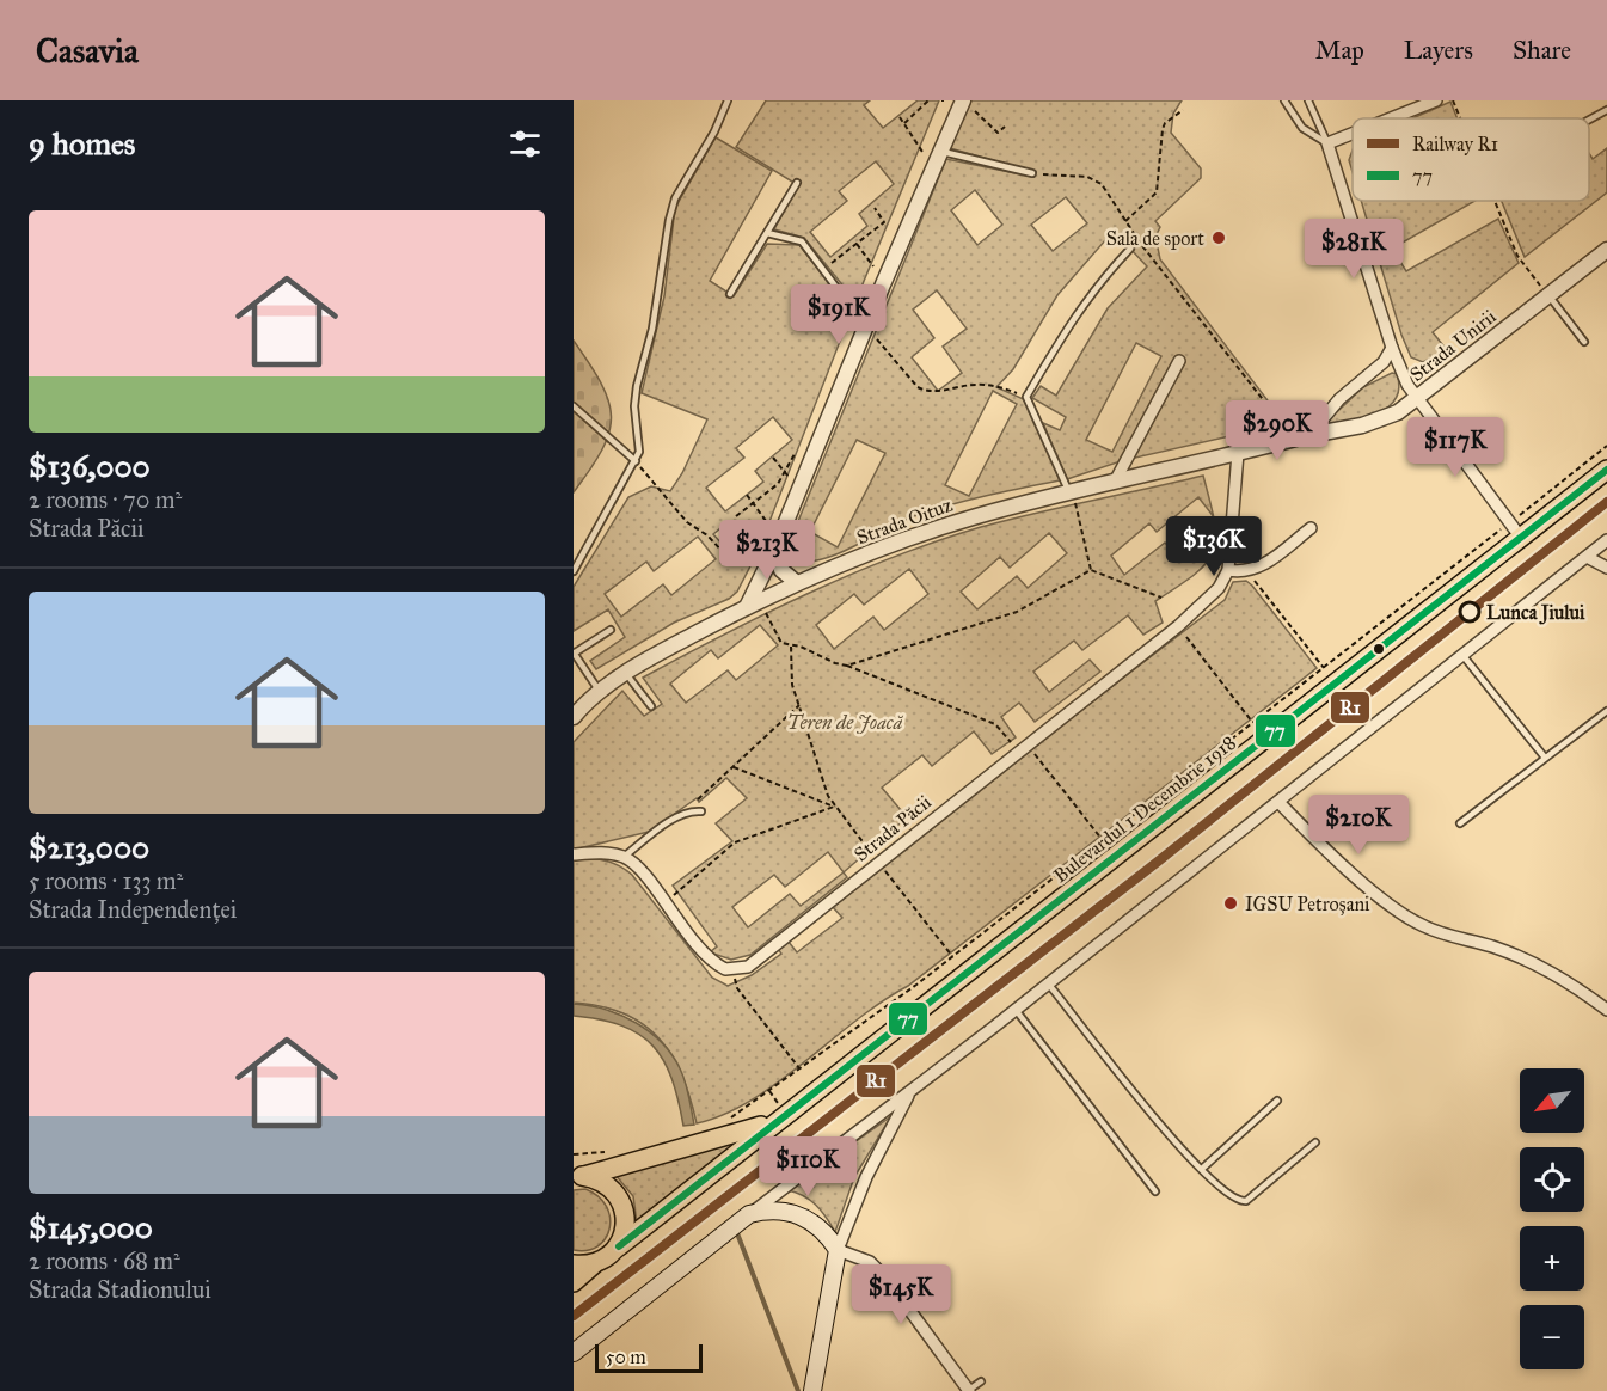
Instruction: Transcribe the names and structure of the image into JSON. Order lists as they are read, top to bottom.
{
  "streets": {
    "main road": ["Bulevardul 1 Decembrie 1918"],
    "street": ["Strada Unirii", "Strada Oituz", "Strada Păcii"]
  },
  "crossings": [
    ["Strada Unirii", "Strada Oituz"],
    ["Strada Unirii", "Bulevardul 1 Decembrie 1918"]
  ],
  "parks": ["Teren de Joacă"],
  "places": ["Sala de sport", "Lunca Jiului", "IGSU Petroșani"],
  "lines": ["transit line 77", "rail line R1"],
  "legend": ["Railway R1", "77"],
  "scale_bar": "50 m",
  "north": "bottom left",
  "page": {
    "header": "Casavia",
    "nav": ["Map", "Layers", "Share"],
    "heading": "9 homes",
    "list": [
      {
        "name": "$136,000",
        "note": "2 rooms · 70 m² · Strada Păcii"
      },
      {
        "name": "$213,000",
        "note": "5 rooms · 133 m² · Strada Independenței"
      },
      {
        "name": "$145,000",
        "note": "2 rooms · 68 m² · Strada Stadionului"
      }
    ],
    "price": [
      "$281K",
      "$191K",
      "$290K",
      "$117K",
      "$136K",
      "$213K",
      "$210K",
      "$110K",
      "$145K"
    ],
    "map_buttons": ["+", "−"],
    "scale": "50 m"
  }
}
